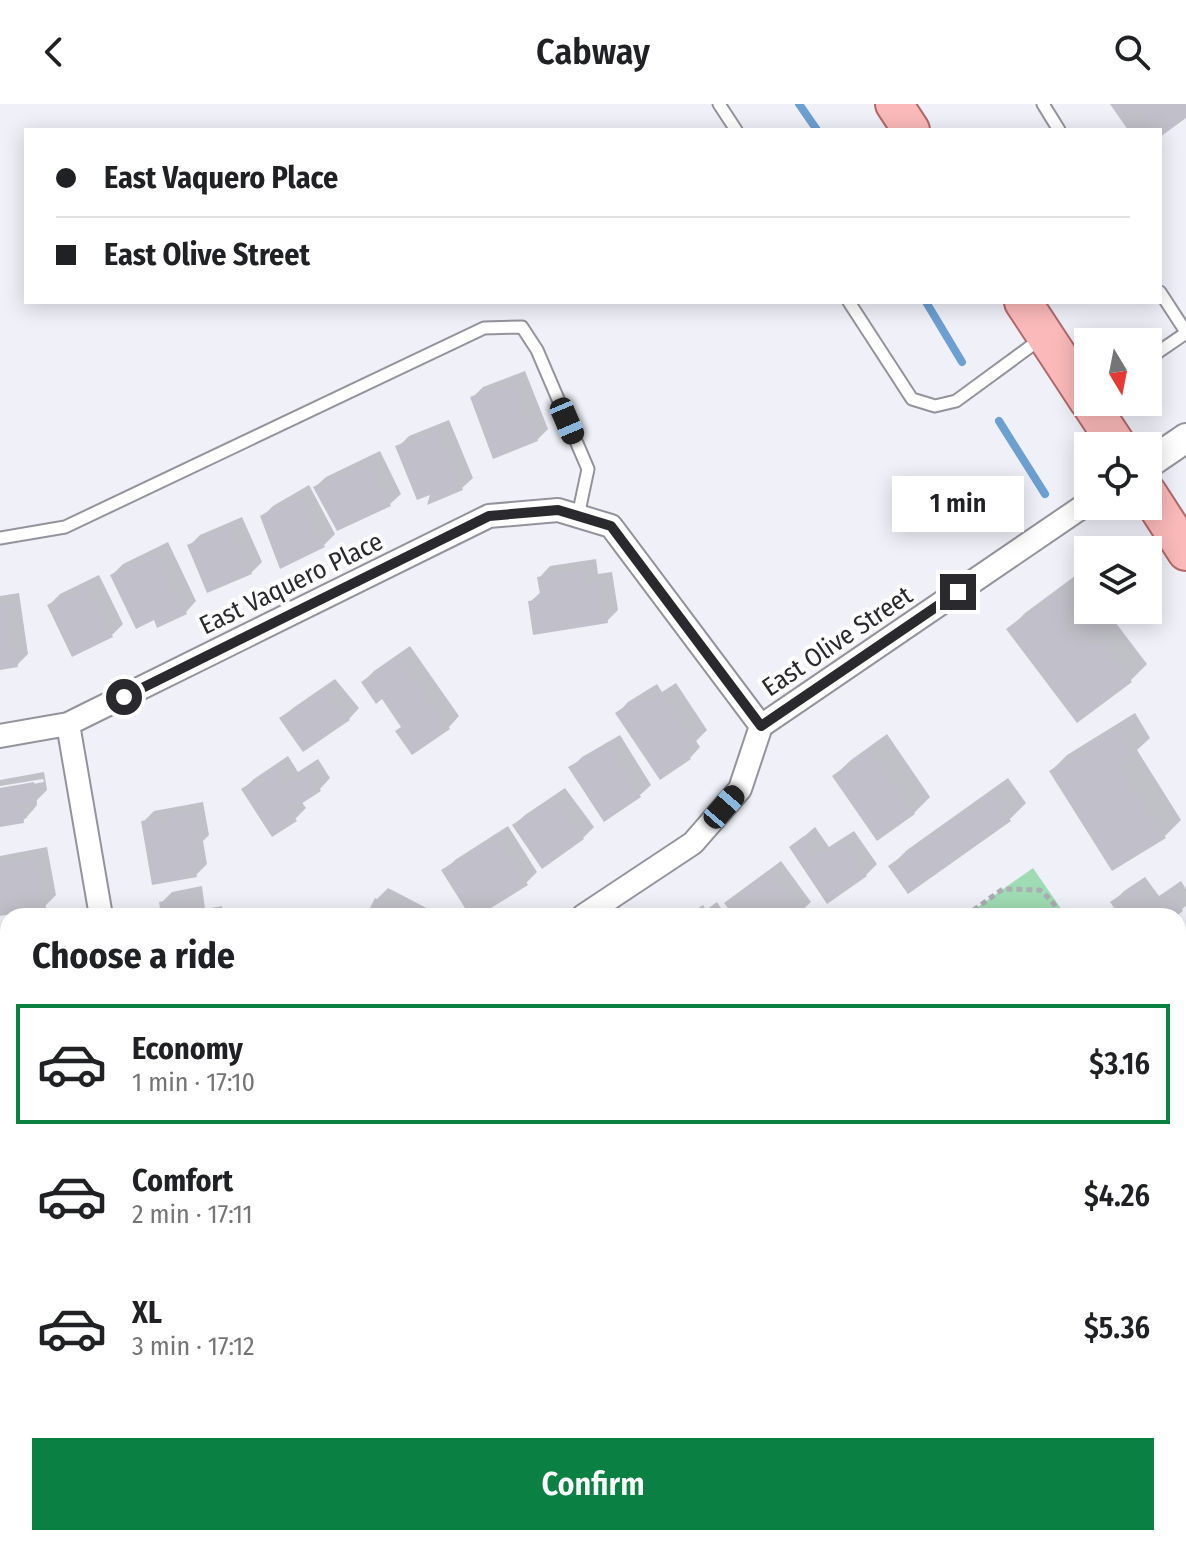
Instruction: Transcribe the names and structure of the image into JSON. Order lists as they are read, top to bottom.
{
  "streets": {
    "street": ["East Vaquero Place", "East Olive Street"]
  },
  "crossings": [
    ["East Vaquero Place", "East Olive Street"]
  ],
  "north": "bottom",
  "page": {
    "header": "Cabway",
    "banner": ["East Vaquero Place", "East Olive Street"],
    "bubble": "1 min",
    "heading": "Choose a ride",
    "list": [
      {
        "name": "Economy",
        "note": "1 min · 17:10",
        "value": "$3.16"
      },
      {
        "name": "Comfort",
        "note": "2 min · 17:11",
        "value": "$4.26"
      },
      {
        "name": "XL",
        "note": "3 min · 17:12",
        "value": "$5.36"
      }
    ],
    "buttons": "Confirm"
  }
}
